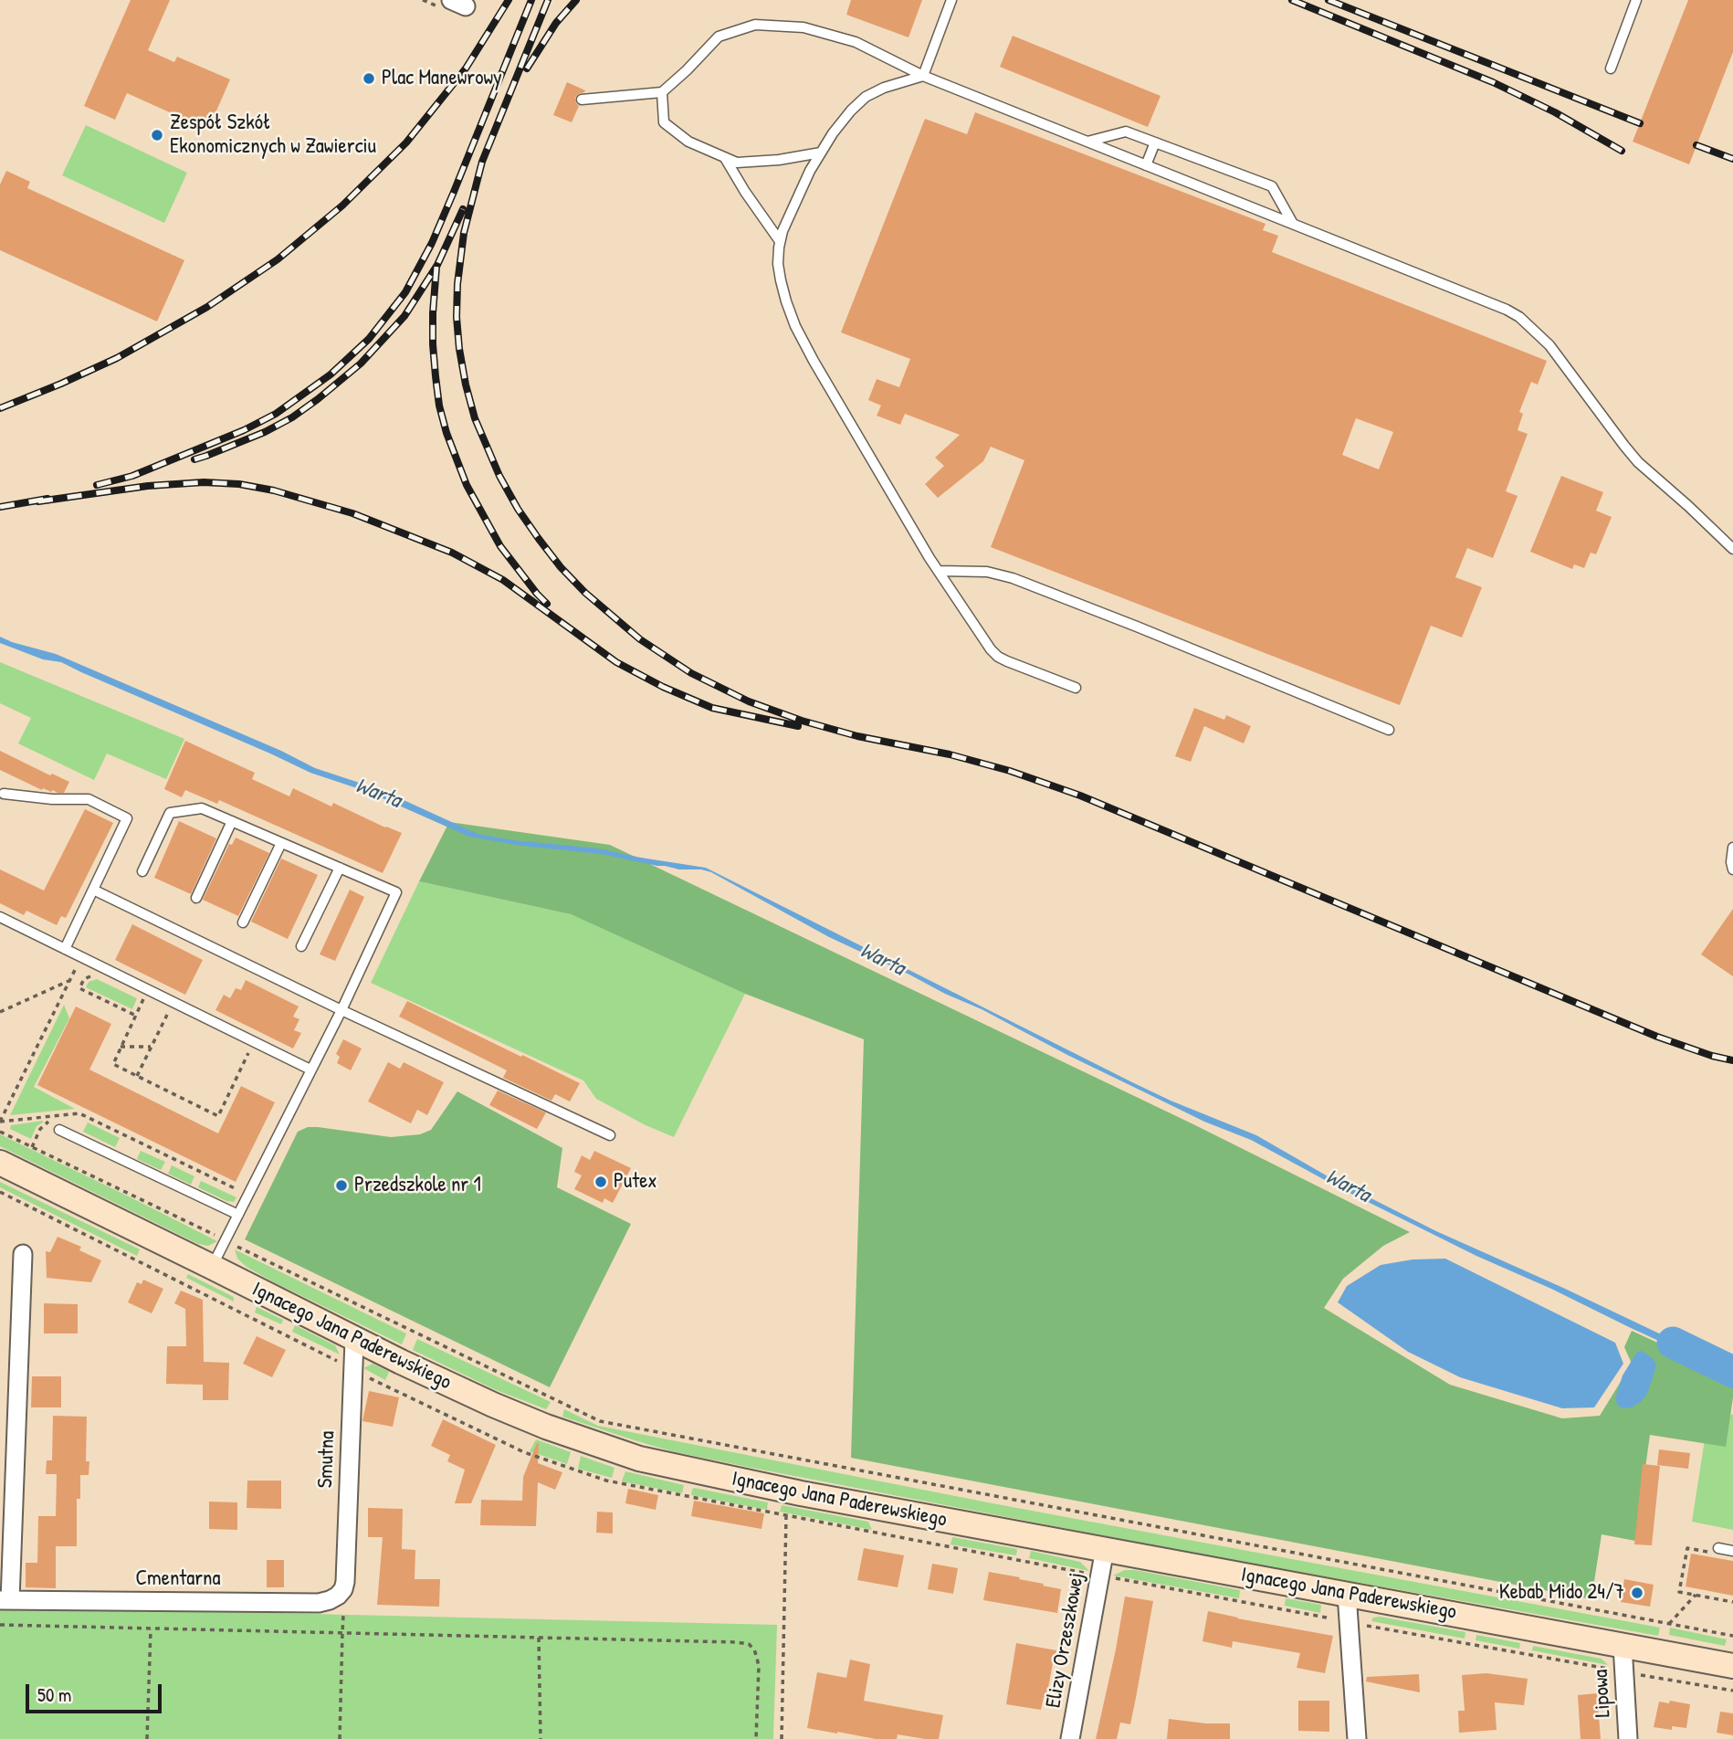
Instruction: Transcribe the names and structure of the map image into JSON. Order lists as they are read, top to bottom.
{
  "streets": {
    "main road": ["Ignacego Jana Paderewskiego"],
    "street": [
      "Smutna",
      "Cmentarna",
      "Elizy Orzeszkowej",
      "Lipowa"
    ]
  },
  "crossings": [
    ["Ignacego Jana Paderewskiego", "Smutna"],
    ["Ignacego Jana Paderewskiego", "Elizy Orzeszkowej"],
    ["Ignacego Jana Paderewskiego", "Lipowa"],
    ["Smutna", "Cmentarna"]
  ],
  "water": ["Warta"],
  "places": [
    "Plac Manewrowy",
    "Zespół Szkół Ekonomicznych w Zawierciu",
    "Putex",
    "Przedszkole nr 1",
    "Kebab Mido 24/7"
  ],
  "scale_bar": "50 m"
}
